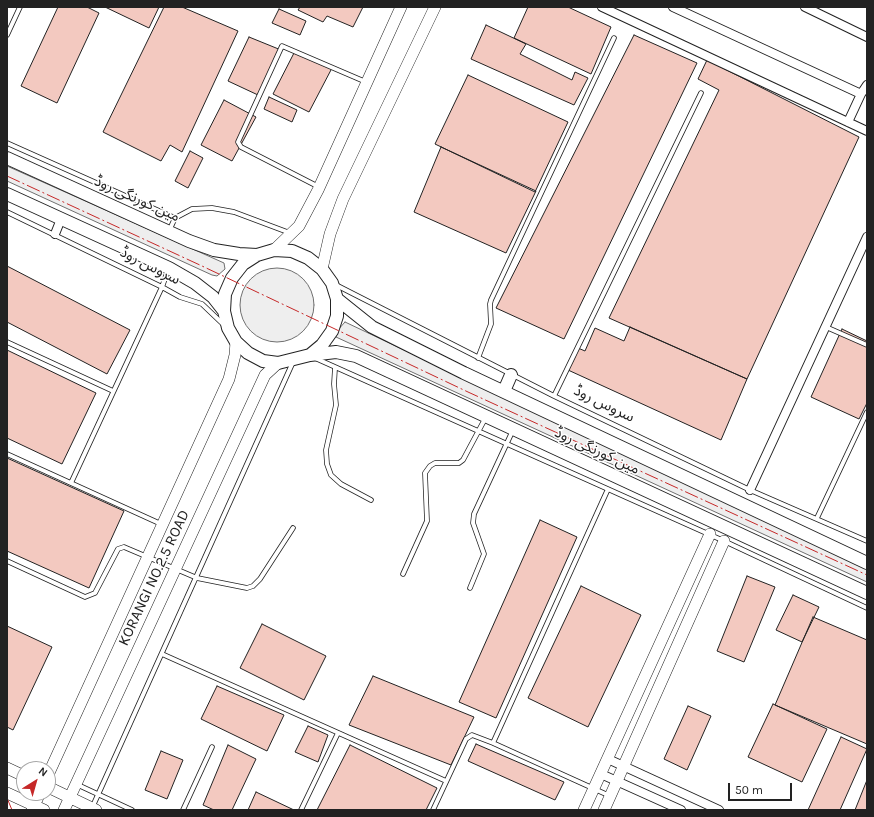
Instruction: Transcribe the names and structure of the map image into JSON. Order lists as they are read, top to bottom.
{
  "streets": {
    "main road": ["مین کورنگی روڈ"],
    "street": ["KORANGI NO.2.5 ROAD"],
    "lane": ["سروس روڈ"]
  },
  "crossings": [
    ["مین کورنگی روڈ", "سروس روڈ"],
    ["مین کورنگی روڈ", "KORANGI NO.2.5 ROAD"],
    ["سروس روڈ", "KORANGI NO.2.5 ROAD"]
  ],
  "scale_bar": "50 m",
  "north": "top right"
}
